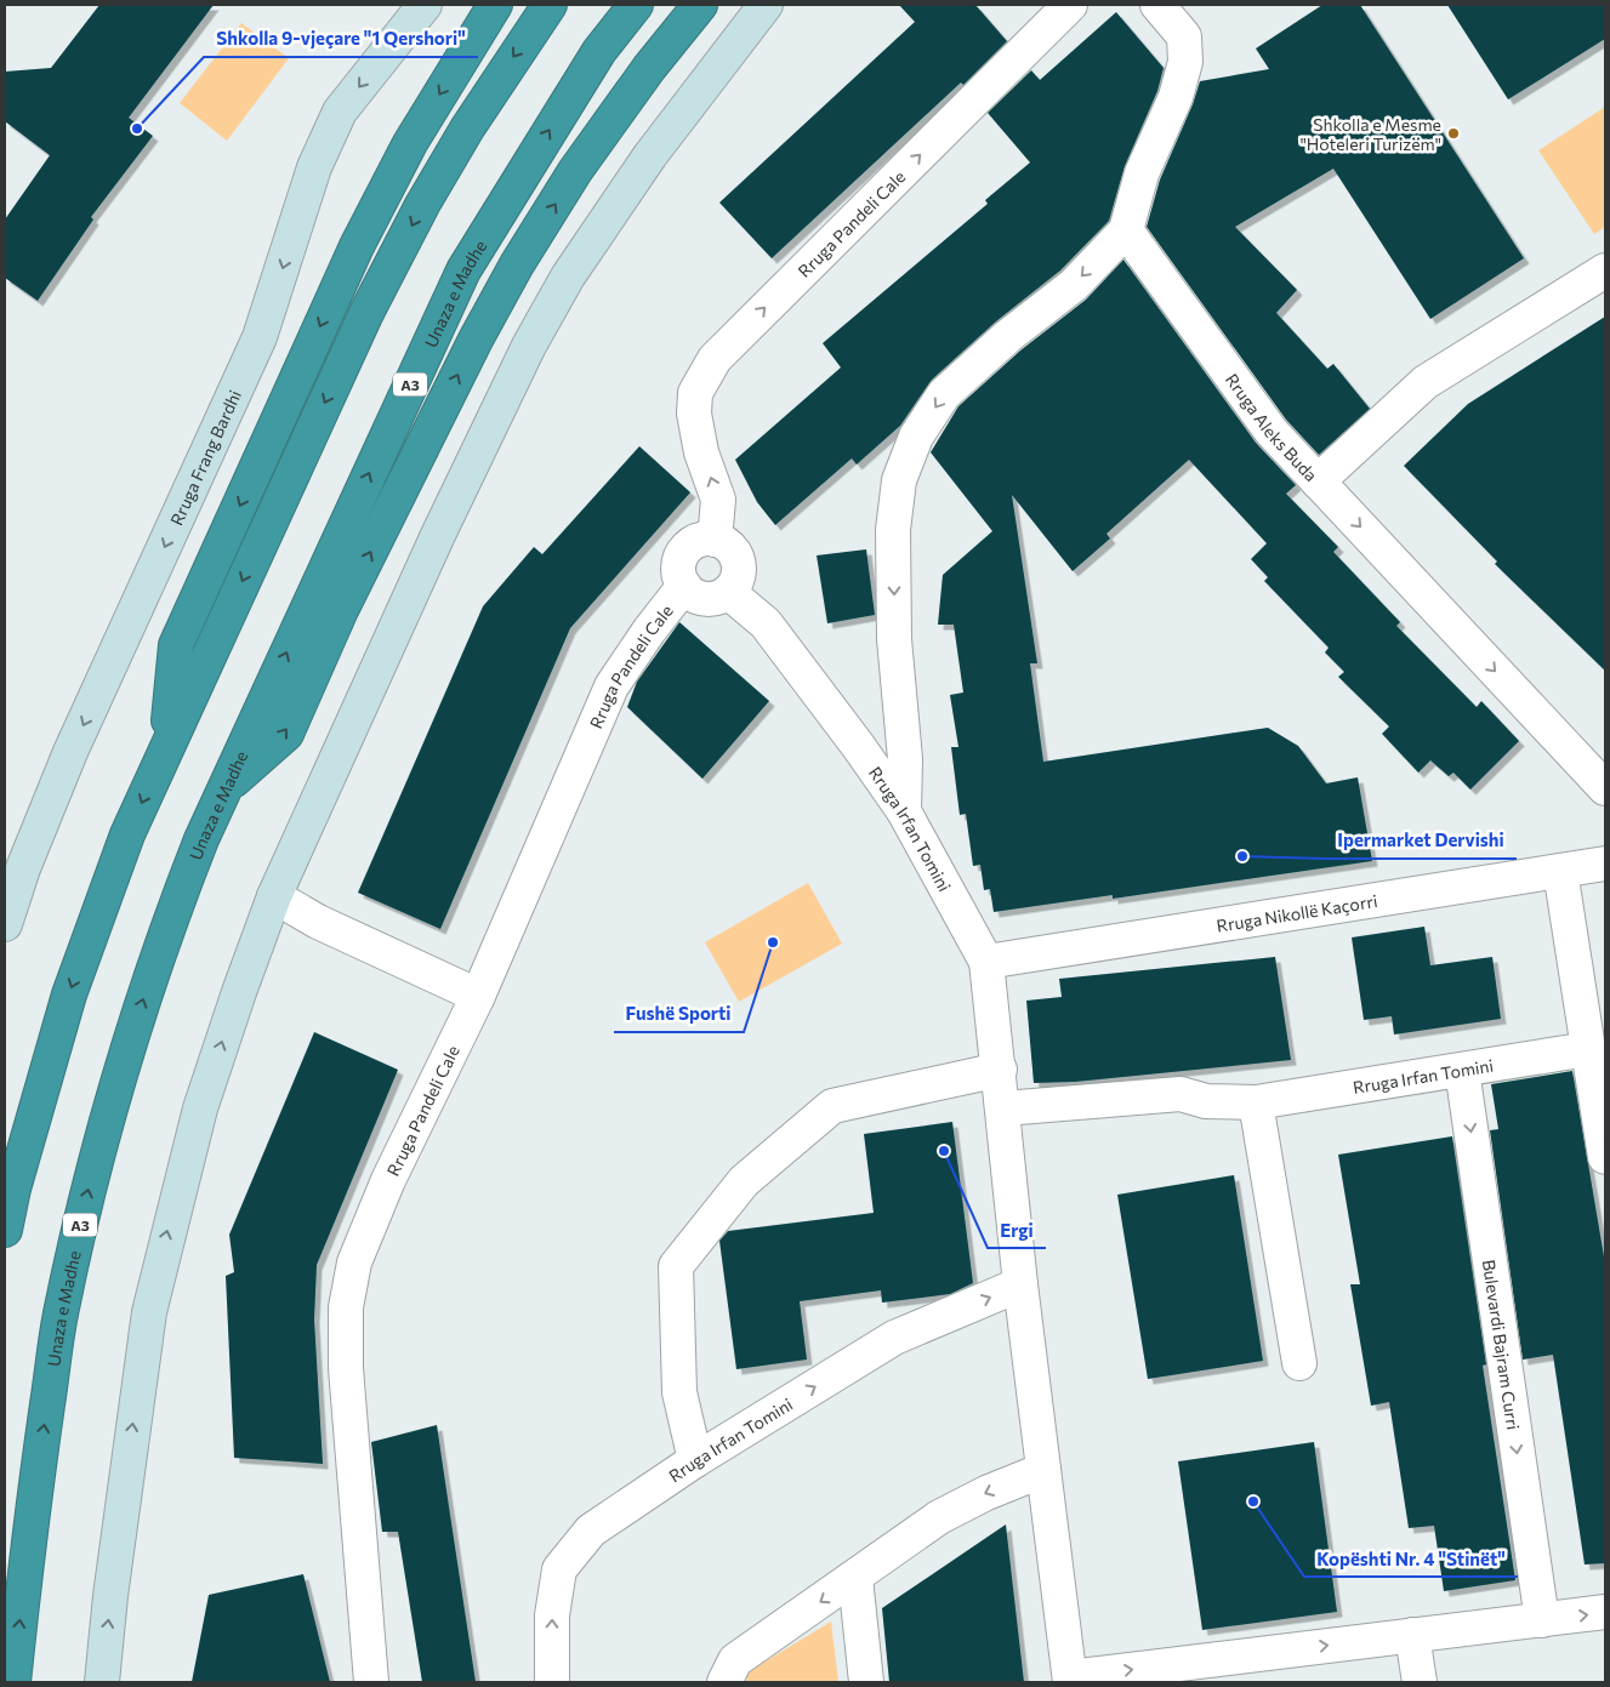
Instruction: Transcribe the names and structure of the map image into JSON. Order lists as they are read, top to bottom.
{
  "streets": {
    "highway": ["Unaza e Madhe", "A3"],
    "main road": ["Rruga Frang Bardhi"],
    "street": [
      "Rruga Pandeli Cale",
      "Rruga Aleks Buda",
      "Rruga Irfan Tomini",
      "Rruga Nikollë Kaçorri",
      "Bulevardi Bajram Curri"
    ]
  },
  "crossings": [
    ["Rruga Pandeli Cale", "Rruga Irfan Tomini"],
    ["Rruga Irfan Tomini", "Rruga Nikollë Kaçorri"],
    ["Rruga Irfan Tomini", "Bulevardi Bajram Curri"]
  ],
  "one_way": ["Rruga Aleks Buda"],
  "places": [
    "Shkolla 9-vjeçare \"1 Qershori\"",
    "Shkolla e Mesme \"Hoteleri Turizëm\"",
    "Ipermarket Dervishi",
    "Fushë Sporti",
    "Ergi",
    "Kopështi Nr. 4 \"Stinët\""
  ]
}
